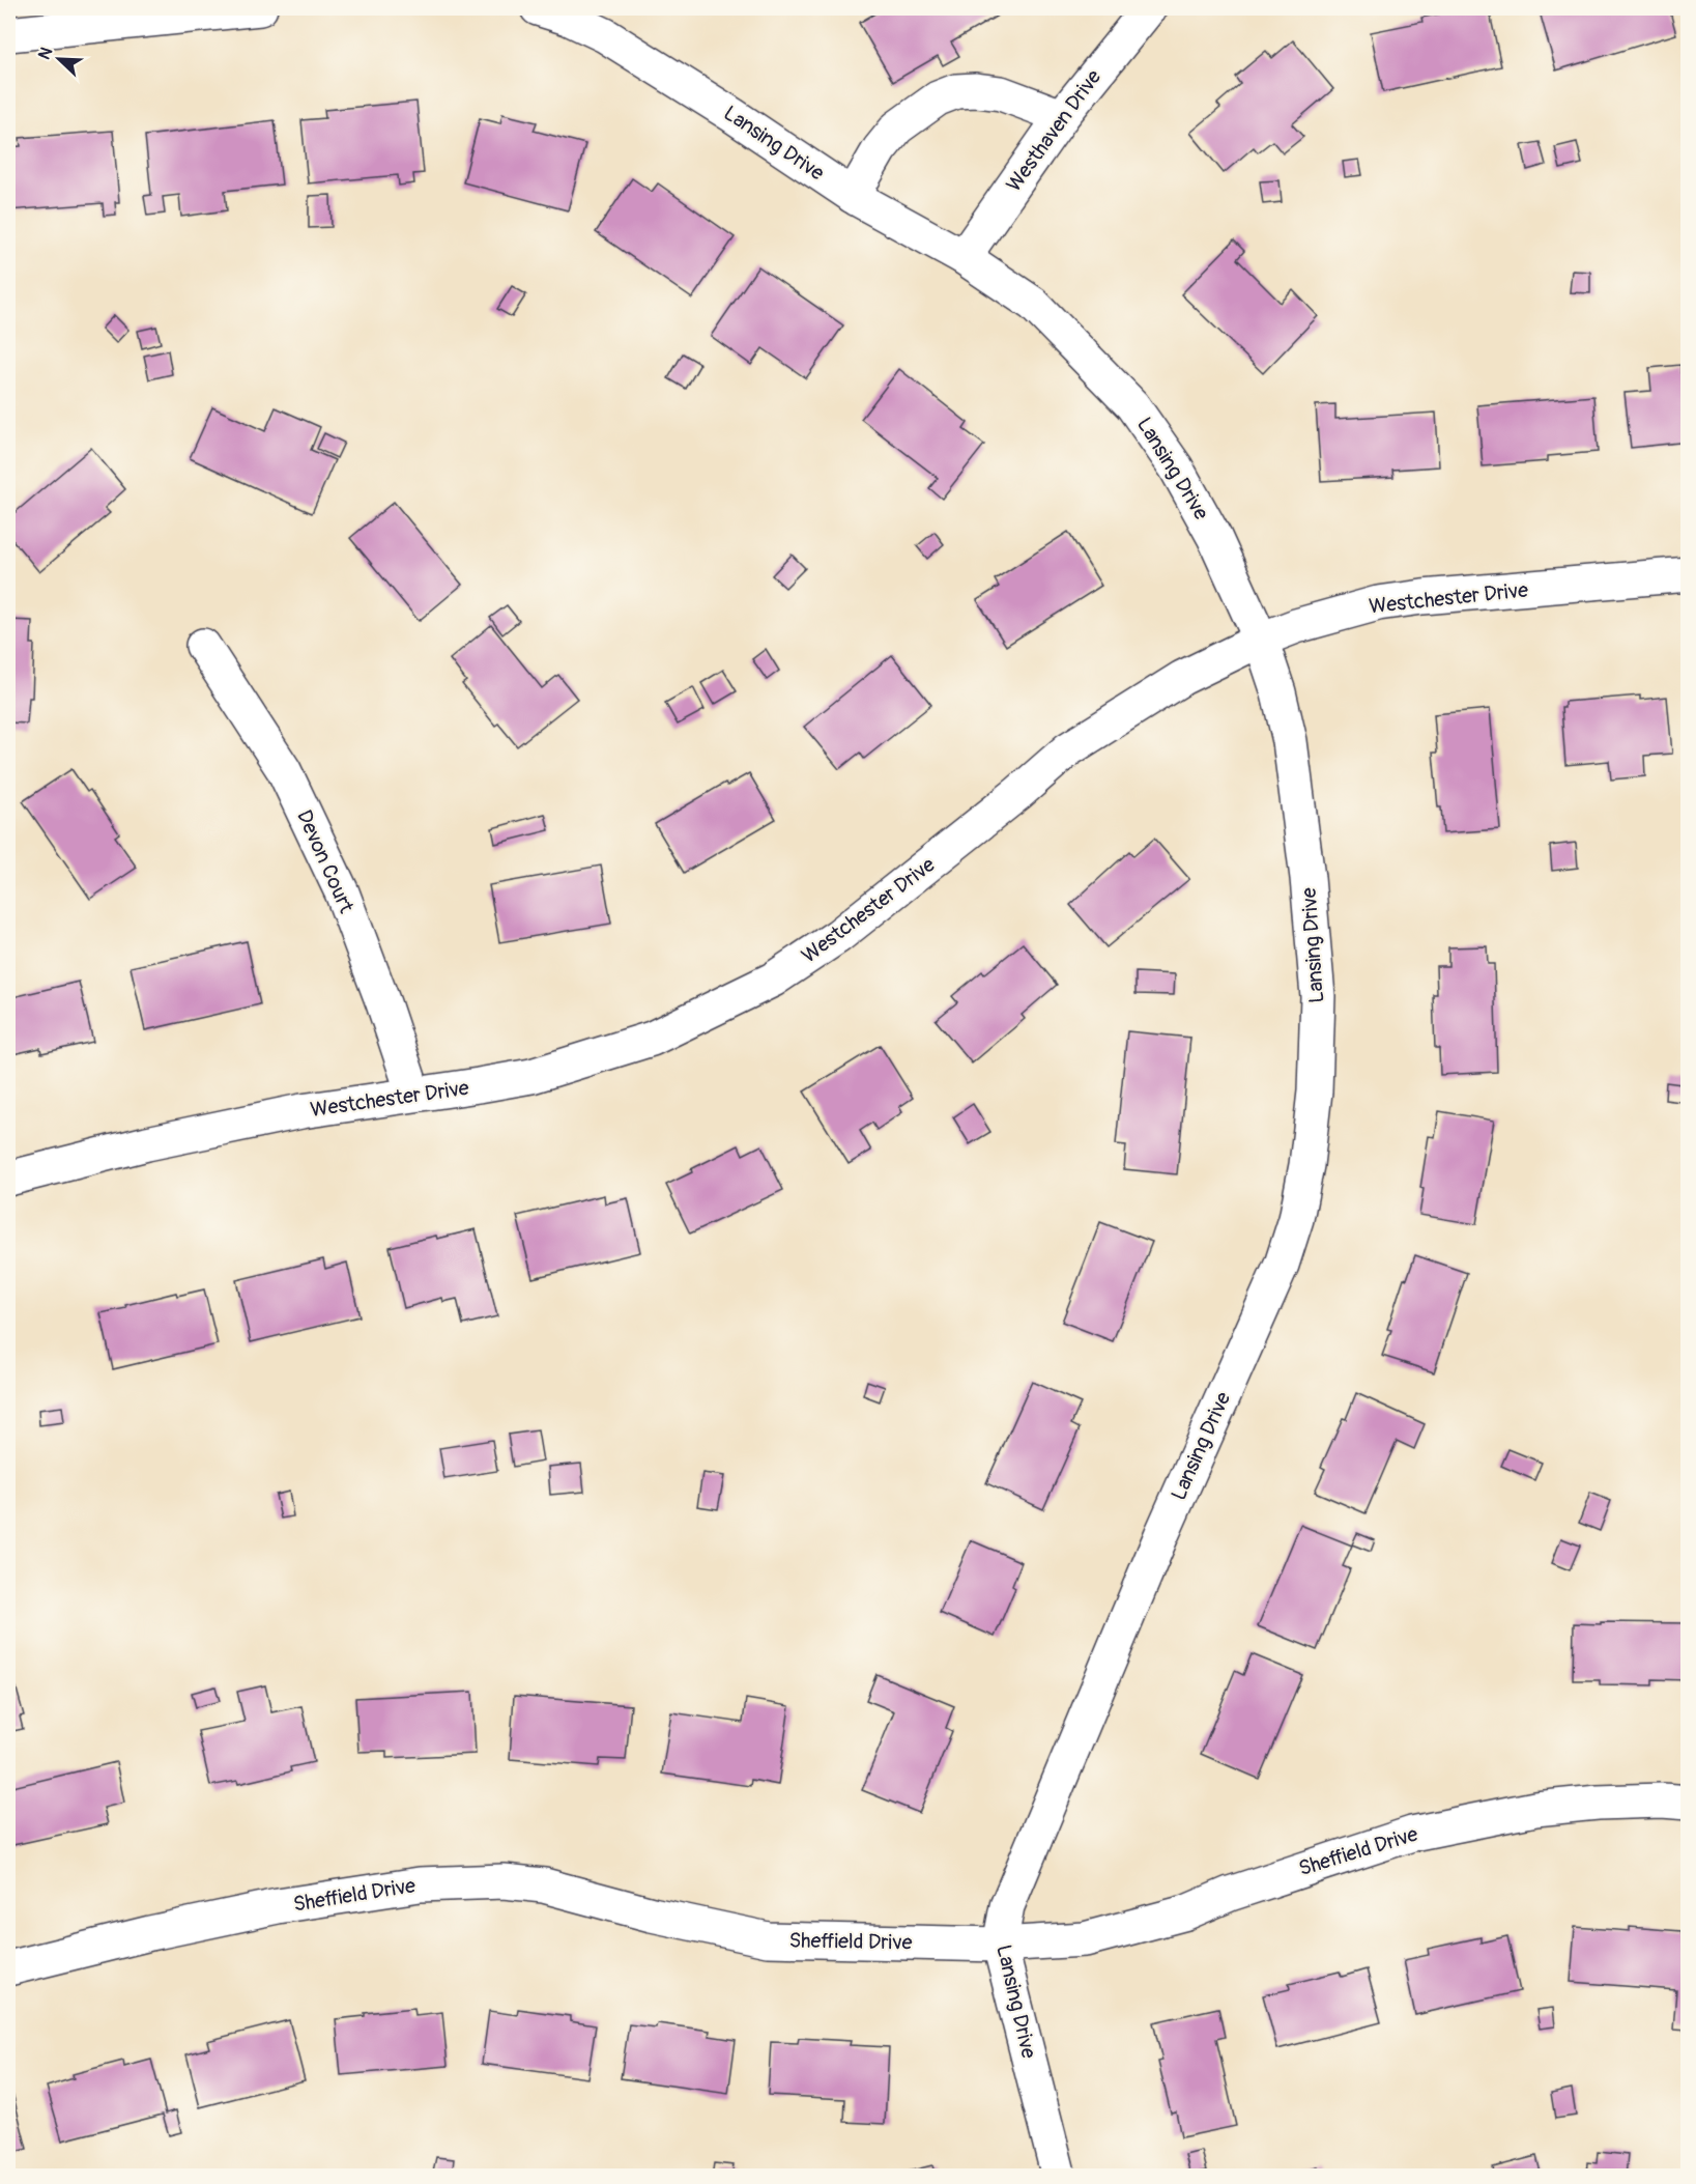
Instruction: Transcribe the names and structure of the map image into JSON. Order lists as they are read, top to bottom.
{
  "streets": {
    "street": [
      "Westhaven Drive",
      "Lansing Drive",
      "Westchester Drive",
      "Devon Court",
      "Sheffield Drive"
    ]
  },
  "crossings": [
    ["Westhaven Drive", "Lansing Drive"],
    ["Lansing Drive", "Westchester Drive"],
    ["Lansing Drive", "Sheffield Drive"],
    ["Westchester Drive", "Devon Court"]
  ],
  "north": "top left"
}
